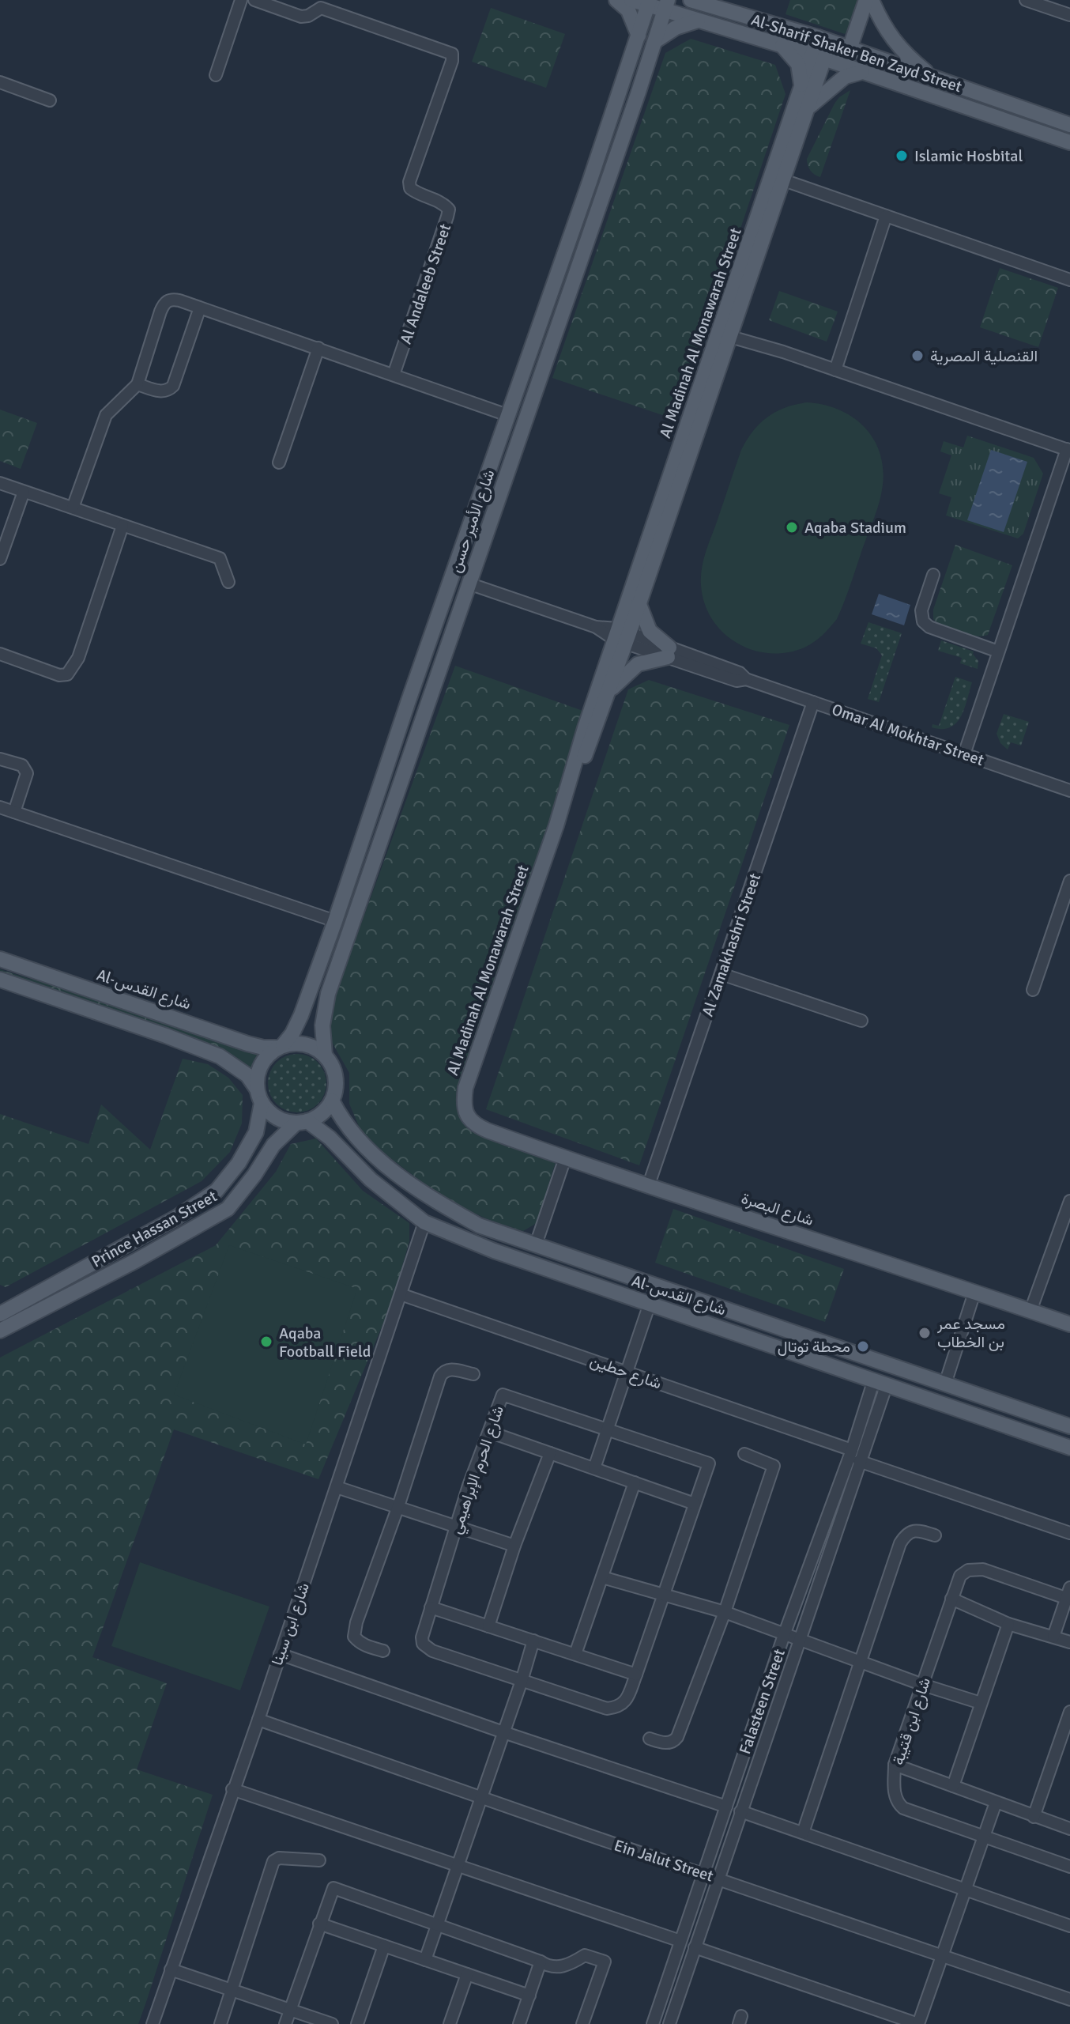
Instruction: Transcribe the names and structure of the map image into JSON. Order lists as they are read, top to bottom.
{
  "streets": {
    "main road": [
      "Al-Sharif Shaker Ben Zayd Street",
      "Al Madinah Al Monawarah Street",
      "شارع الأمير حسن",
      "Al-شارع القدس",
      "شارع البصرة",
      "Prince Hassan Street"
    ],
    "street": [
      "Al Andaleeb Street",
      "Omar Al Mokhtar Street",
      "Al Zamakhashri Street",
      "شارع حطين",
      "شارع الحرم الإبراهيمي",
      "شارع ابن سينا",
      "Falasteen Street",
      "شارع ابن قتيبة",
      "Ein Jalut Street"
    ]
  },
  "crossings": [
    ["Al-Sharif Shaker Ben Zayd Street", "Al Madinah Al Monawarah Street"],
    ["Al-Sharif Shaker Ben Zayd Street", "شارع الأمير حسن"],
    ["Al Madinah Al Monawarah Street", "Omar Al Mokhtar Street"],
    ["Al Madinah Al Monawarah Street", "شارع البصرة"],
    ["شارع الأمير حسن", "Omar Al Mokhtar Street"],
    ["شارع الأمير حسن", "Al-شارع القدس"],
    ["شارع الأمير حسن", "Prince Hassan Street"],
    ["Omar Al Mokhtar Street", "Al Zamakhashri Street"],
    ["Al Zamakhashri Street", "شارع البصرة"],
    ["Al-شارع القدس", "Prince Hassan Street"],
    ["Al-شارع القدس", "شارع ابن سينا"],
    ["Al-شارع القدس", "Falasteen Street"],
    ["شارع حطين", "شارع ابن سينا"],
    ["شارع حطين", "Falasteen Street"],
    ["شارع ابن سينا", "Ein Jalut Street"],
    ["Falasteen Street", "Ein Jalut Street"]
  ],
  "places": [
    "Islamic Hosbital",
    "القنصلية المصرية",
    "Aqaba Stadium",
    "مسجد عمر بن الخطاب",
    "Aqaba Football Field",
    "محطة توتال"
  ]
}
